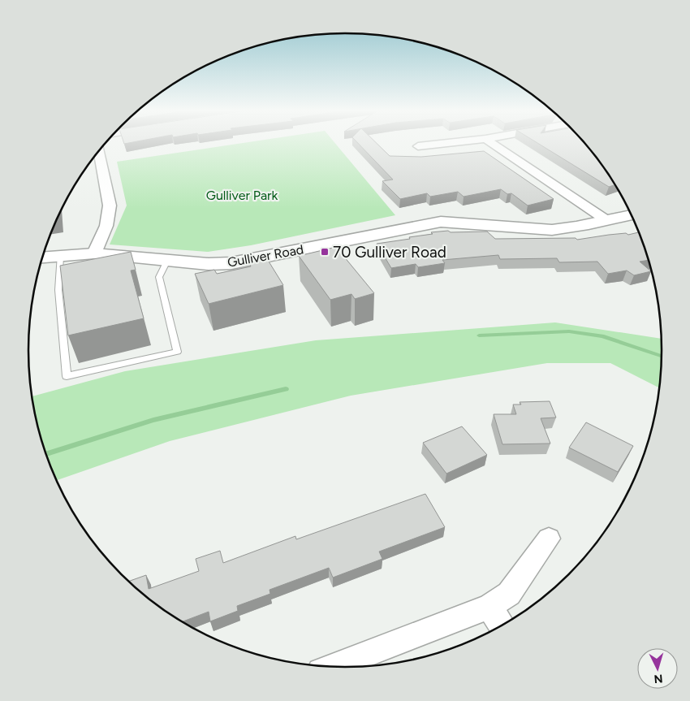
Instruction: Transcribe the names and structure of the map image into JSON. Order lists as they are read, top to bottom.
{
  "streets": {
    "street": ["Gulliver Road"]
  },
  "parks": ["Gulliver Park"],
  "places": {
    "transit": ["70 Gulliver Road"]
  },
  "north": "bottom"
}
